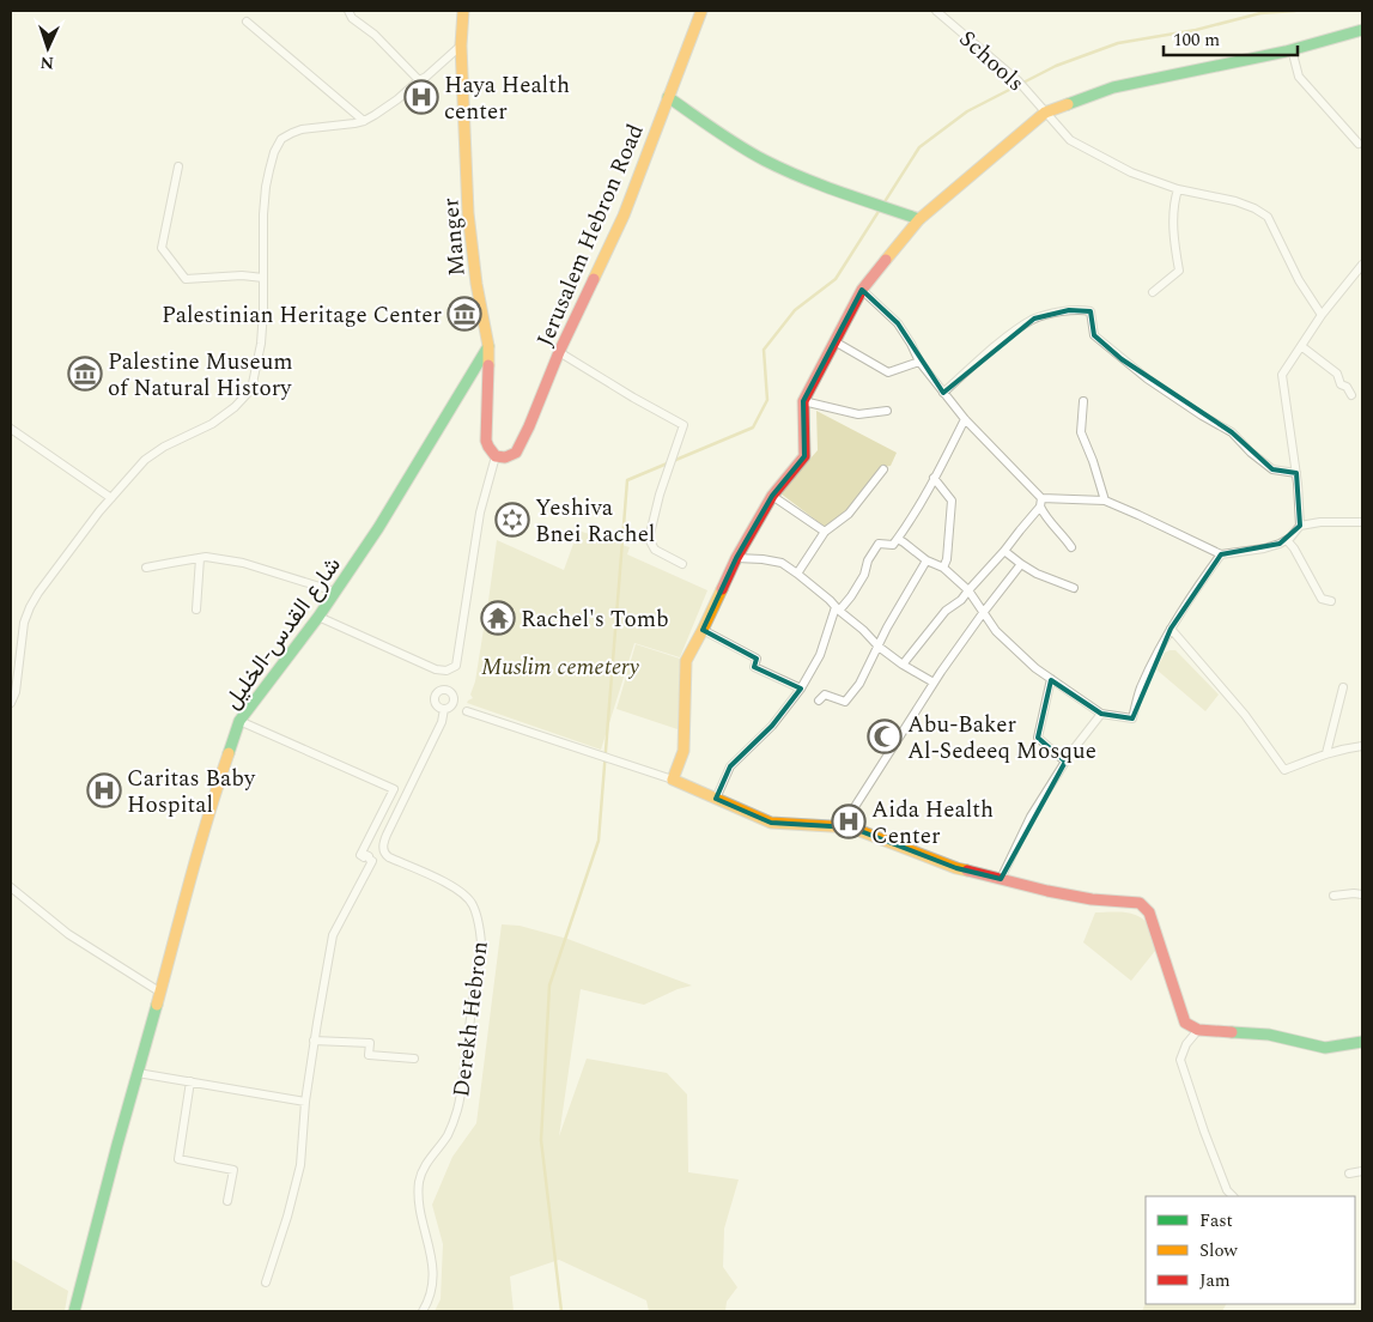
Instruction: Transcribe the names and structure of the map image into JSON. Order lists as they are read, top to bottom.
{
  "streets": {
    "street": [
      "Schools",
      "Jerusalem Hebron Road",
      "Manger",
      "شارع القدس-الخليل",
      "Derekh Hebron"
    ]
  },
  "crossings": [
    ["Jerusalem Hebron Road", "Manger"],
    ["Manger", "شارع القدس-الخليل"]
  ],
  "parks": ["Muslim cemetery"],
  "places": {
    "hospital": ["Haya Health center", "Caritas Baby Hospital", "Aida Health Center"],
    "museum": ["Palestinian Heritage Center", "Palestine Museum of Natural History"],
    "synagogue": ["Yeshiva Bnei Rachel"],
    "temple": ["Rachel's Tomb"],
    "mosque": ["Abu-Baker Al-Sedeeq Mosque"]
  },
  "legend": ["Fast", "Slow", "Jam"],
  "scale_bar": "100 m",
  "north": "bottom"
}
